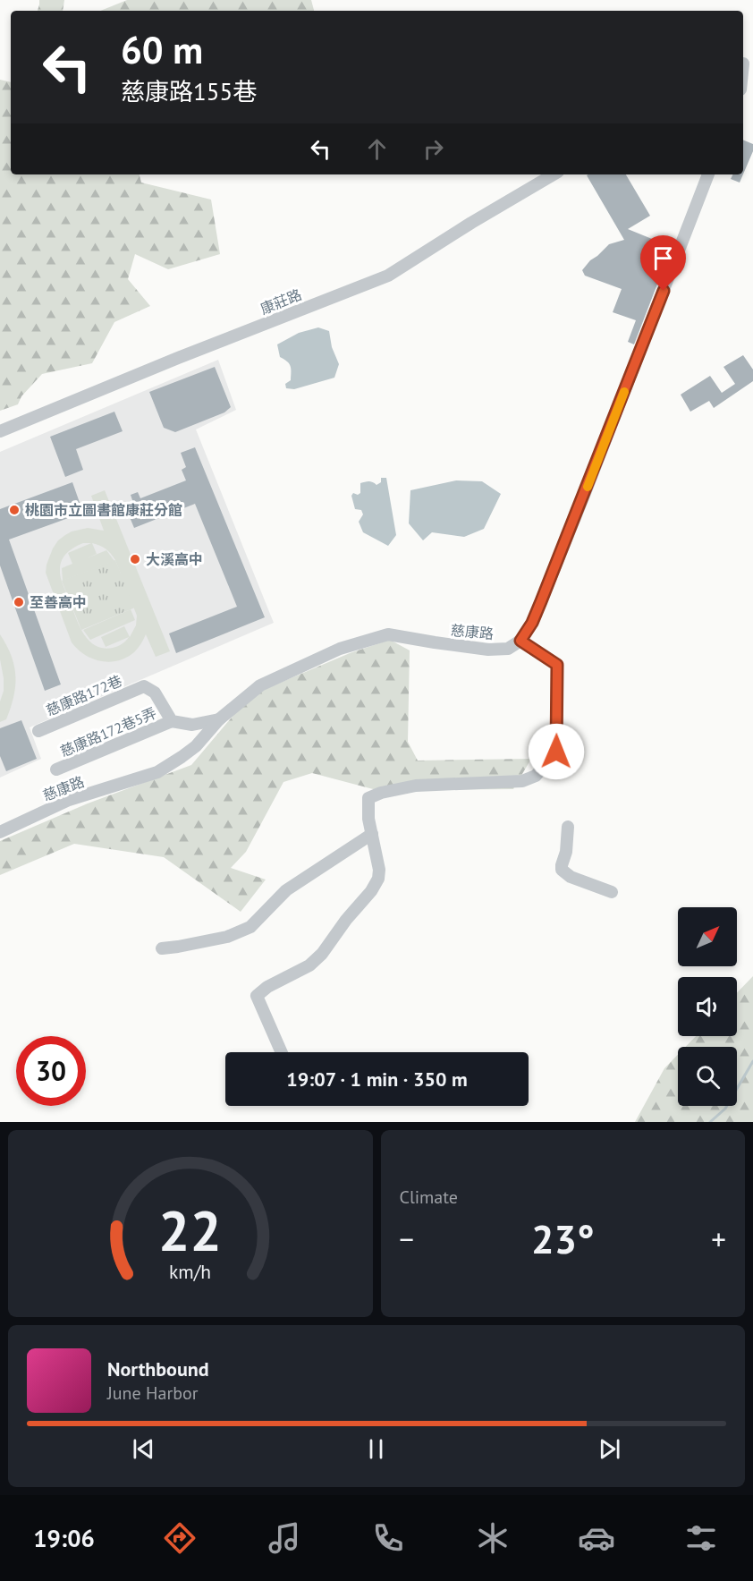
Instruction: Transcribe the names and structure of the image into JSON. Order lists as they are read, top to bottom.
{
  "streets": {
    "street": [
      "康莊路",
      "慈康路",
      "慈康路172巷",
      "慈康路172巷5弄"
    ]
  },
  "crossings": [
    ["慈康路172巷", "慈康路172巷5弄"]
  ],
  "places": ["桃園市立圖書館康莊分館", "大溪高中", "至善高中"],
  "north": "top right",
  "page": {
    "turn": ["60 m", "慈康路155巷"],
    "limit": "30",
    "trip": "19:07 · 1 min · 350 m",
    "tile": "Climate",
    "heat": ["−", "23°", "+"],
    "song": ["Northbound", "June Harbor"],
    "tabs": "19:06",
    "gauge": ["22", "km/h"]
  }
}
